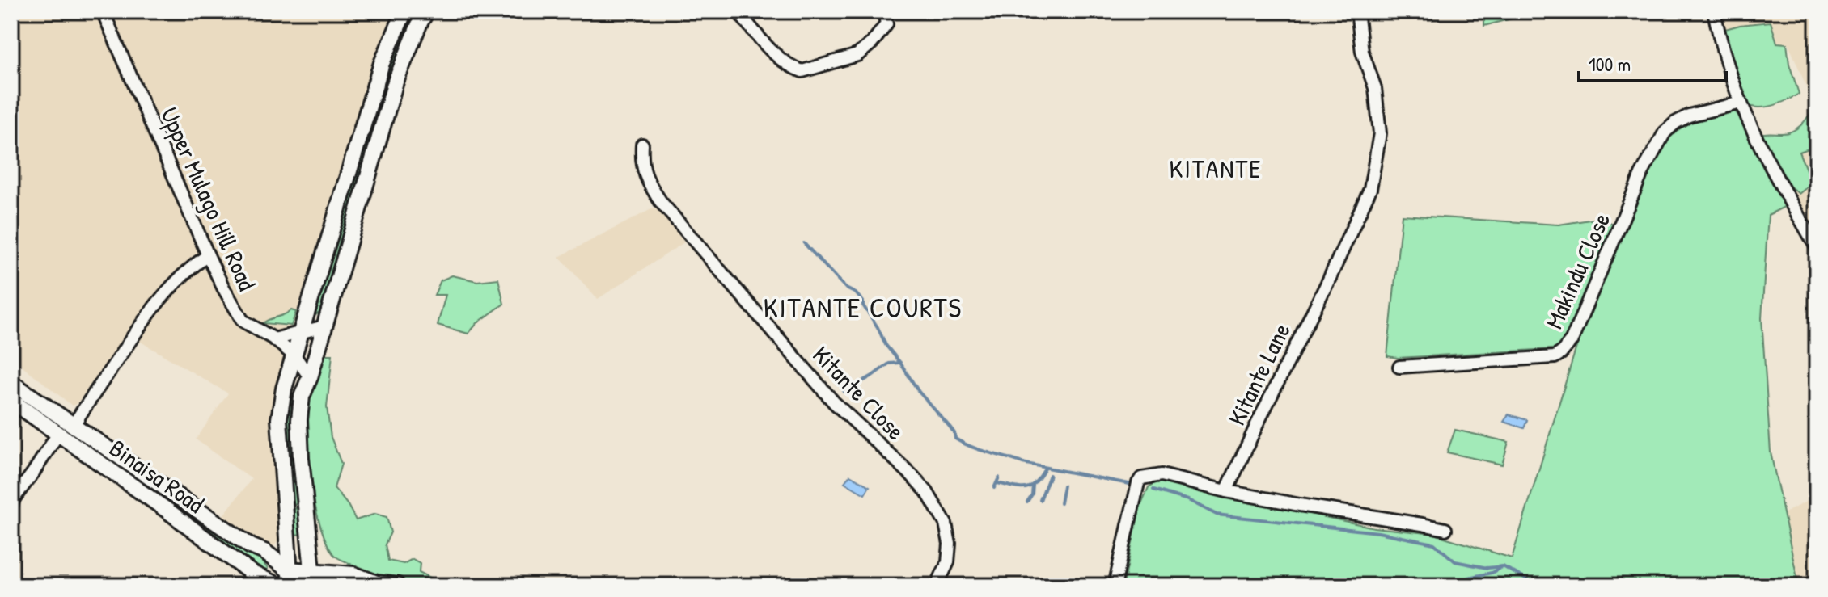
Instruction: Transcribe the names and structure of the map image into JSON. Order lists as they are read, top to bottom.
{
  "streets": {
    "main road": ["Binaisa Road"],
    "street": [
      "Upper Mulago Hill Road",
      "Makindu Close",
      "Kitante Lane",
      "Kitante Close"
    ]
  },
  "districts": ["KITANTE", "KITANTE COURTS"],
  "scale_bar": "100 m"
}
